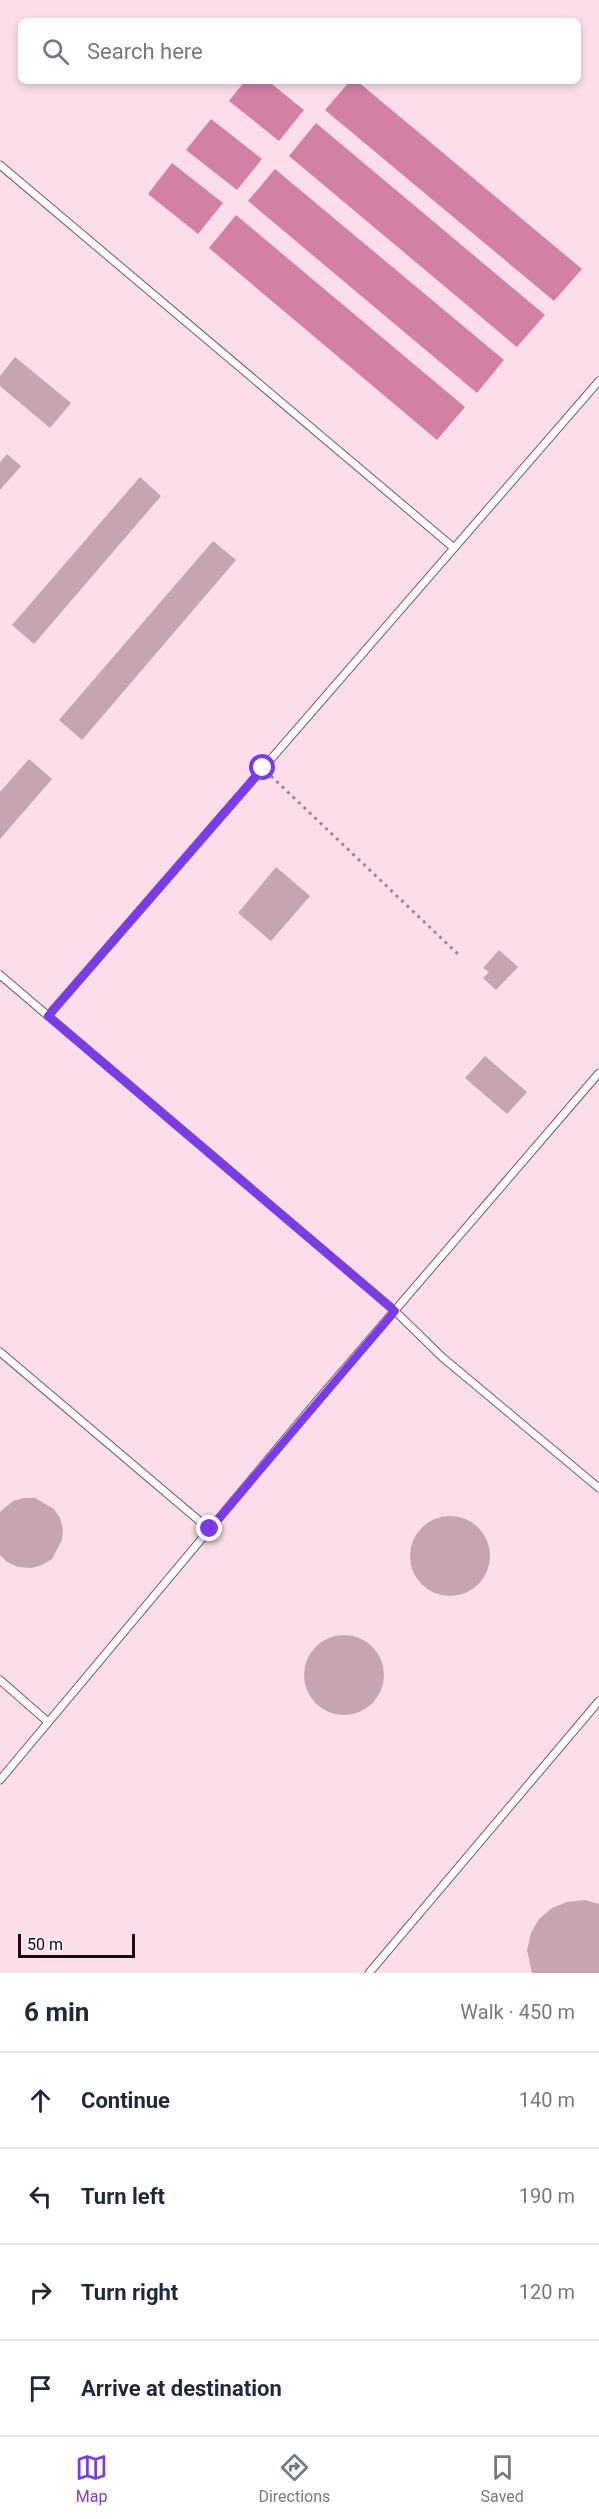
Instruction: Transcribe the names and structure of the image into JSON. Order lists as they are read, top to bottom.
{
  "scale_bar": "50 m",
  "page": {
    "search": "Search here",
    "scale": "50 m",
    "heading": ["6 min", "Walk · 450 m"],
    "list": [
      ["Continue", "140 m"],
      ["Turn left", "190 m"],
      ["Turn right", "120 m"],
      "Arrive at destination"
    ],
    "nav": ["Map", "Directions", "Saved"]
  }
}
